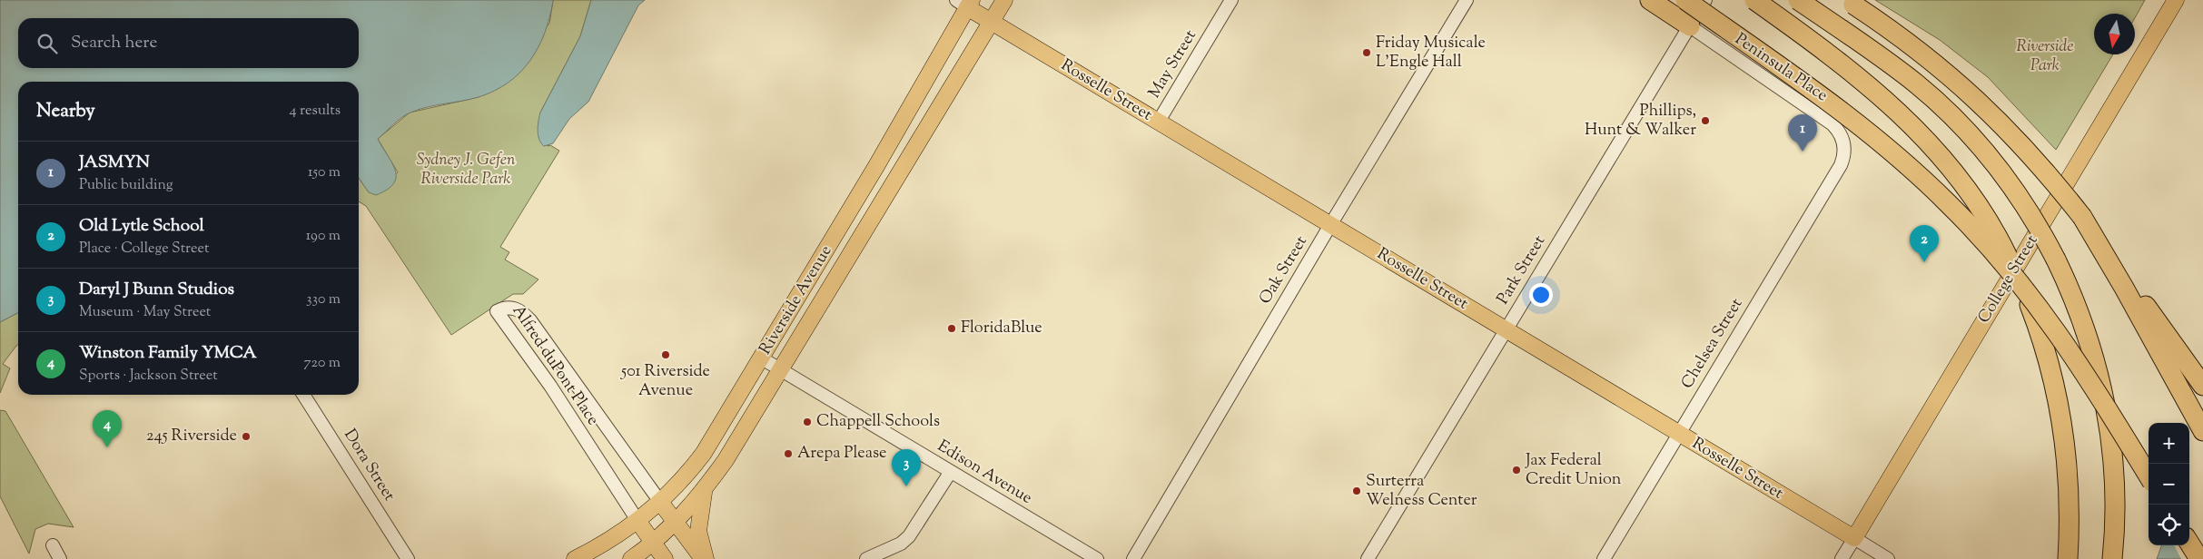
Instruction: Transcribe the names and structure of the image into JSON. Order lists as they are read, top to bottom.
{
  "streets": {
    "main road": ["Rosselle Street", "College Street", "Riverside Avenue"],
    "street": [
      "May Street",
      "Peninsula Place",
      "Oak Street",
      "Park Street",
      "Chelsea Street",
      "Alfred duPont Place",
      "Dora Street",
      "Edison Avenue"
    ]
  },
  "crossings": [
    ["May Street", "Rosselle Street"],
    ["Peninsula Place", "Park Street"],
    ["Peninsula Place", "Chelsea Street"],
    ["Rosselle Street", "Oak Street"],
    ["Rosselle Street", "Park Street"],
    ["Rosselle Street", "College Street"],
    ["Rosselle Street", "Riverside Avenue"],
    ["Rosselle Street", "Chelsea Street"],
    ["Riverside Avenue", "Alfred duPont Place"],
    ["Riverside Avenue", "Edison Avenue"]
  ],
  "parks": ["Riverside Park", "Sydney J. Gefen Riverside Park"],
  "places": [
    "Friday Musicale L'Engle Hall",
    "Phillips, Hunt & Walker",
    "FloridaBlue",
    "501 Riverside Avenue",
    "Chappell Schools",
    "245 Riverside",
    "Arepa Please",
    "Jax Federal Credit Union",
    "Surterra Welness Center"
  ],
  "north": "bottom",
  "page": {
    "search": "Search here",
    "heading": ["Nearby", "4 results"],
    "pins": [
      "1",
      "2",
      "4",
      "3"
    ],
    "list": [
      {
        "mark": "1",
        "name": "JASMYN",
        "note": "Public building",
        "value": "150 m"
      },
      {
        "mark": "2",
        "name": "Old Lytle School",
        "note": "Place · College Street",
        "value": "190 m"
      },
      {
        "mark": "3",
        "name": "Daryl J Bunn Studios",
        "note": "Museum · May Street",
        "value": "330 m"
      },
      {
        "mark": "4",
        "name": "Winston Family YMCA",
        "note": "Sports · Jackson Street",
        "value": "720 m"
      }
    ],
    "map_buttons": ["+", "−"]
  }
}
